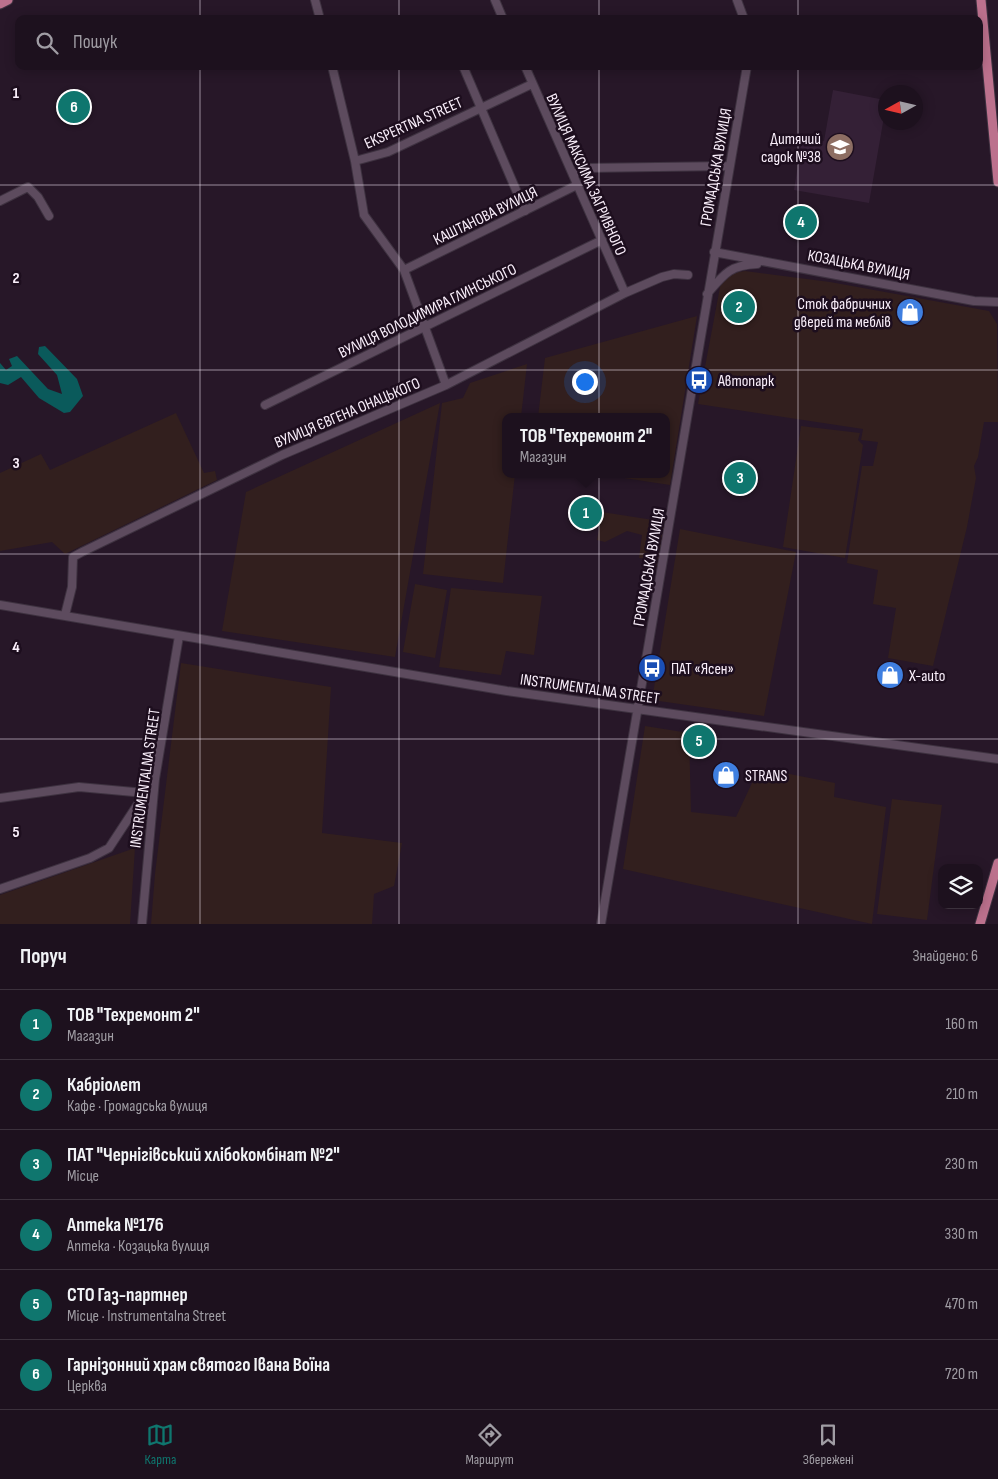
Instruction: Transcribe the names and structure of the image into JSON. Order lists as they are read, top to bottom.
{
  "streets": {
    "street": [
      "EKSPERTNA STREET",
      "ГРОМАДСЬКА ВУЛИЦЯ",
      "ВУЛИЦЯ МАКСИМА ЗАГРИВНОГО",
      "КАШТАНОВА ВУЛИЦЯ",
      "КОЗАЦЬКА ВУЛИЦЯ",
      "ВУЛИЦЯ ВОЛОДИМИРА ГЛИНСЬКОГО",
      "ВУЛИЦЯ ЄВГЕНА ОНАЦЬКОГО",
      "INSTRUMENTALNA STREET"
    ]
  },
  "crossings": [
    ["EKSPERTNA STREET", "ВУЛИЦЯ МАКСИМА ЗАГРИВНОГО"],
    ["EKSPERTNA STREET", "КАШТАНОВА ВУЛИЦЯ"],
    ["ГРОМАДСЬКА ВУЛИЦЯ", "КОЗАЦЬКА ВУЛИЦЯ"],
    ["ГРОМАДСЬКА ВУЛИЦЯ", "INSTRUMENTALNA STREET"],
    ["ВУЛИЦЯ МАКСИМА ЗАГРИВНОГО", "КАШТАНОВА ВУЛИЦЯ"],
    ["ВУЛИЦЯ МАКСИМА ЗАГРИВНОГО", "ВУЛИЦЯ ВОЛОДИМИРА ГЛИНСЬКОГО"],
    ["ВУЛИЦЯ МАКСИМА ЗАГРИВНОГО", "ВУЛИЦЯ ЄВГЕНА ОНАЦЬКОГО"],
    ["ВУЛИЦЯ ЄВГЕНА ОНАЦЬКОГО", "INSTRUMENTALNA STREET"]
  ],
  "places": {
    "school or university": ["Дитячий садок №38"],
    "shop": ["Сток фабричних дверей та меблів", "X-auto", "STRANS"],
    "bus stop": ["Автопарк", "ПАТ «Ясен»"]
  },
  "north": "left",
  "page": {
    "search": "Пошук",
    "pins": [
      "6",
      "4",
      "2",
      "3",
      "1",
      "5"
    ],
    "popup": ["ТОВ \"Техремонт 2\"", "Магазин"],
    "heading": ["Поруч", "Знайдено: 6"],
    "list": [
      {
        "mark": "1",
        "name": "ТОВ \"Техремонт 2\"",
        "note": "Магазин",
        "value": "160 m"
      },
      {
        "mark": "2",
        "name": "Кабріолет",
        "note": "Кафе · Громадська вулиця",
        "value": "210 m"
      },
      {
        "mark": "3",
        "name": "ПАТ \"Чернігівський хлібокомбінат №2\"",
        "note": "Місце",
        "value": "230 m"
      },
      {
        "mark": "4",
        "name": "Аптека №176",
        "note": "Аптека · Козацька вулиця",
        "value": "330 m"
      },
      {
        "mark": "5",
        "name": "СТО Газ-партнер",
        "note": "Місце · Instrumentalna Street",
        "value": "470 m"
      },
      {
        "mark": "6",
        "name": "Гарнізонний храм святого Івана Воїна",
        "note": "Церква",
        "value": "720 m"
      }
    ],
    "nav": ["Карта", "Маршрут", "Збережені"]
  },
  "grid": {
    "rows": [
      "1",
      "2",
      "3",
      "4",
      "5"
    ]
  }
}
